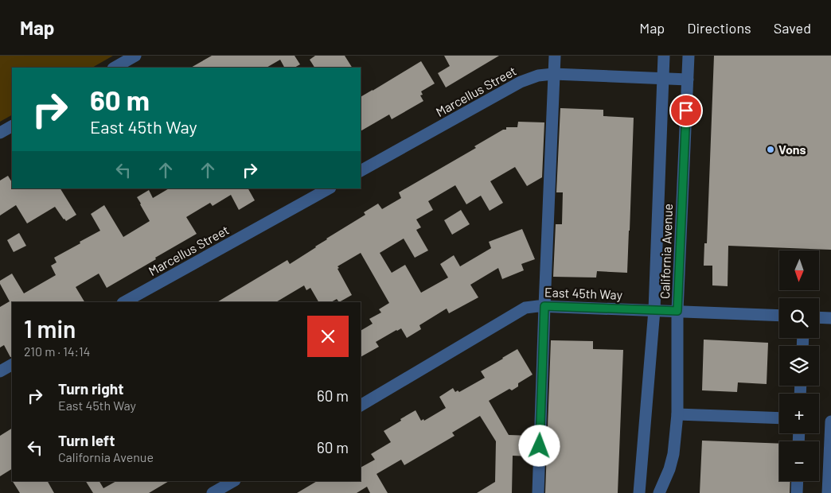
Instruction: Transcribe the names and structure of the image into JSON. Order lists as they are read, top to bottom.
{
  "streets": {
    "street": ["Marcellus Street", "California Avenue", "East 45th Way"]
  },
  "crossings": [
    ["Marcellus Street", "California Avenue"],
    ["California Avenue", "East 45th Way"]
  ],
  "places": ["Vons"],
  "north": "bottom",
  "page": {
    "header": "Map",
    "nav": ["Map", "Directions", "Saved"],
    "turn": ["60 m", "East 45th Way"],
    "map_buttons": ["+", "−"],
    "heading": ["1 min", "210 m · 14:14"],
    "list": [
      {
        "name": "Turn right",
        "note": "East 45th Way",
        "value": "60 m"
      },
      {
        "name": "Turn left",
        "note": "California Avenue",
        "value": "60 m"
      }
    ]
  }
}
